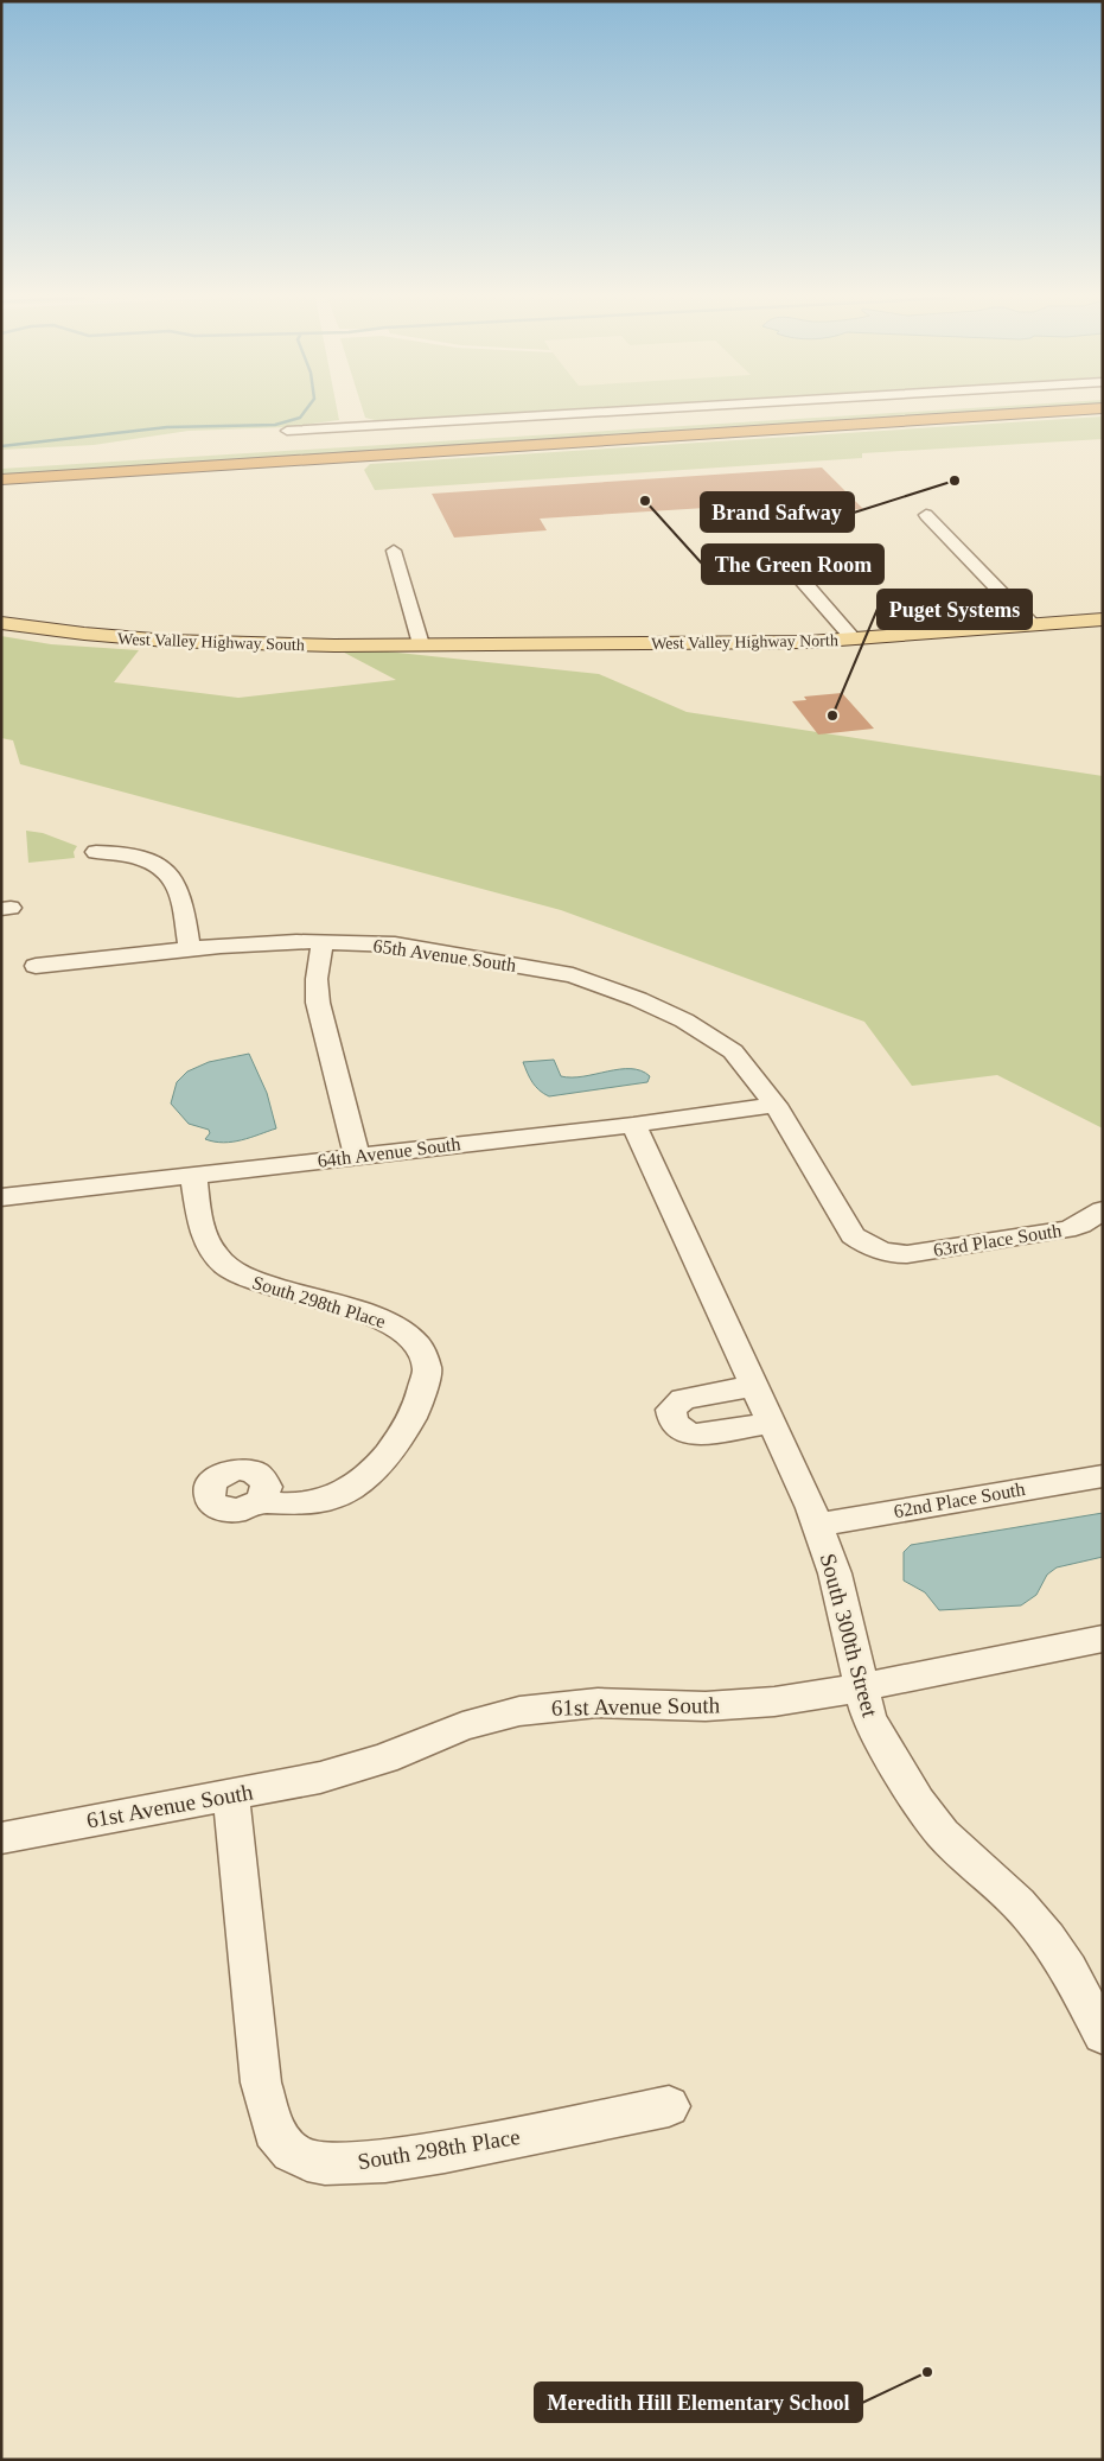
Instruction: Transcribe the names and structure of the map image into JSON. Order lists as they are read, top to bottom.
{
  "streets": {
    "main road": ["West Valley Highway South", "West Valley Highway North"],
    "street": [
      "65th Avenue South",
      "64th Avenue South",
      "63rd Place South",
      "South 298th Place",
      "62nd Place South",
      "South 300th Street",
      "61st Avenue South"
    ]
  },
  "crossings": [
    ["West Valley Highway South", "West Valley Highway North"],
    ["65th Avenue South", "64th Avenue South"],
    ["65th Avenue South", "63rd Place South"],
    ["64th Avenue South", "South 298th Place"],
    ["64th Avenue South", "South 300th Street"],
    ["South 298th Place", "61st Avenue South"],
    ["62nd Place South", "South 300th Street"],
    ["South 300th Street", "61st Avenue South"]
  ],
  "places": [
    "Brand Safway",
    "The Green Room",
    "Puget Systems",
    "Meredith Hill Elementary School"
  ]
}
